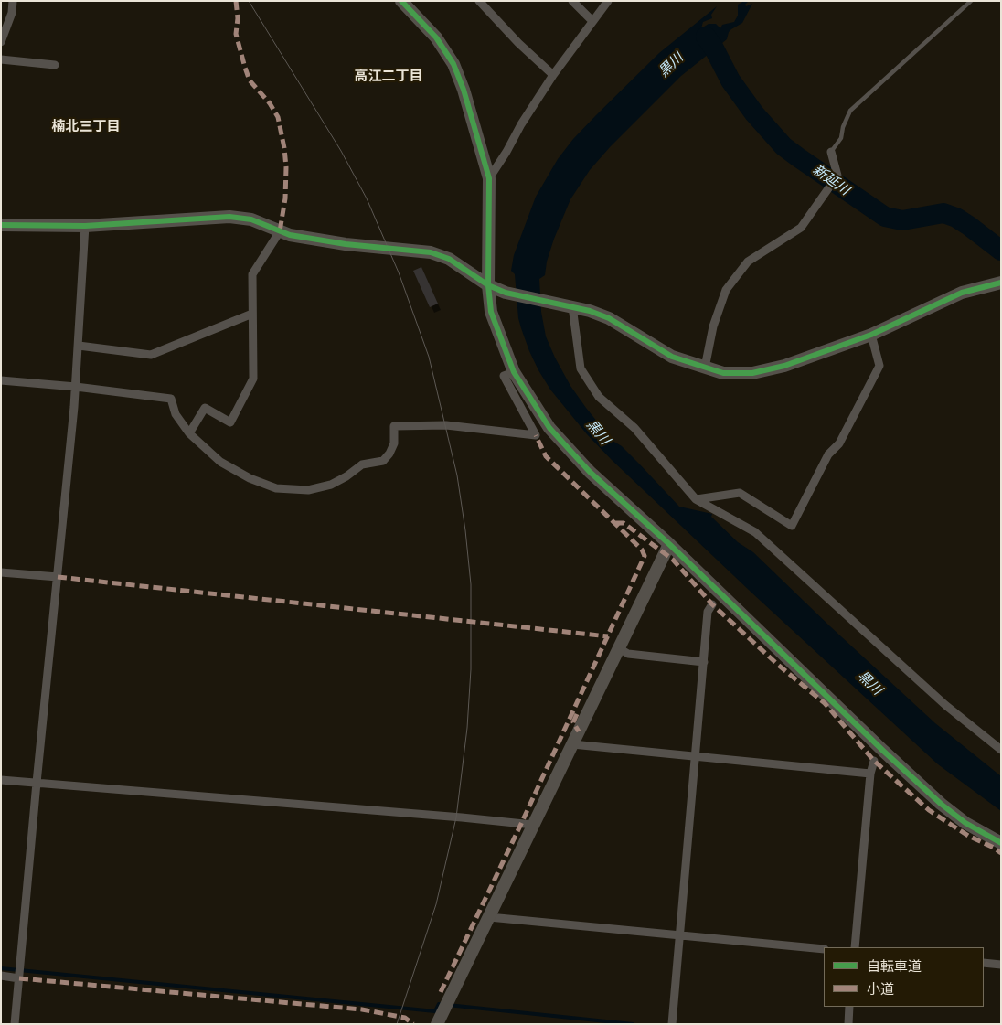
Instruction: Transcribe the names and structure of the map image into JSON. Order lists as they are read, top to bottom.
{
  "districts": ["高江二丁目", "楠北三丁目"],
  "water": ["黒川", "新延川"],
  "legend": ["自転車道", "小道"]
}
